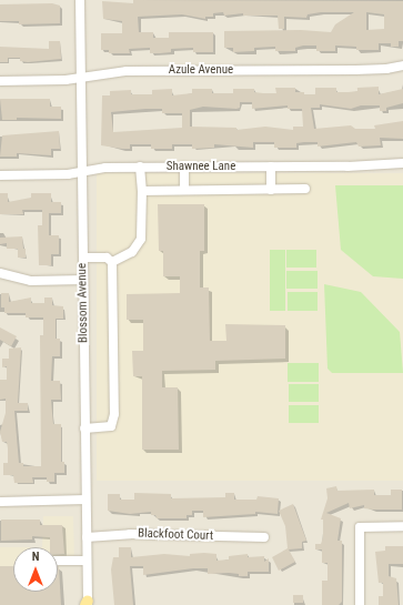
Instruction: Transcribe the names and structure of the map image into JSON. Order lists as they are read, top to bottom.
{
  "streets": {
    "street": [
      "Azule Avenue",
      "Shawnee Lane",
      "Blossom Avenue",
      "Blackfoot Court"
    ]
  },
  "crossings": [
    ["Azule Avenue", "Blossom Avenue"],
    ["Shawnee Lane", "Blossom Avenue"],
    ["Blossom Avenue", "Blackfoot Court"]
  ],
  "north": "top"
}
